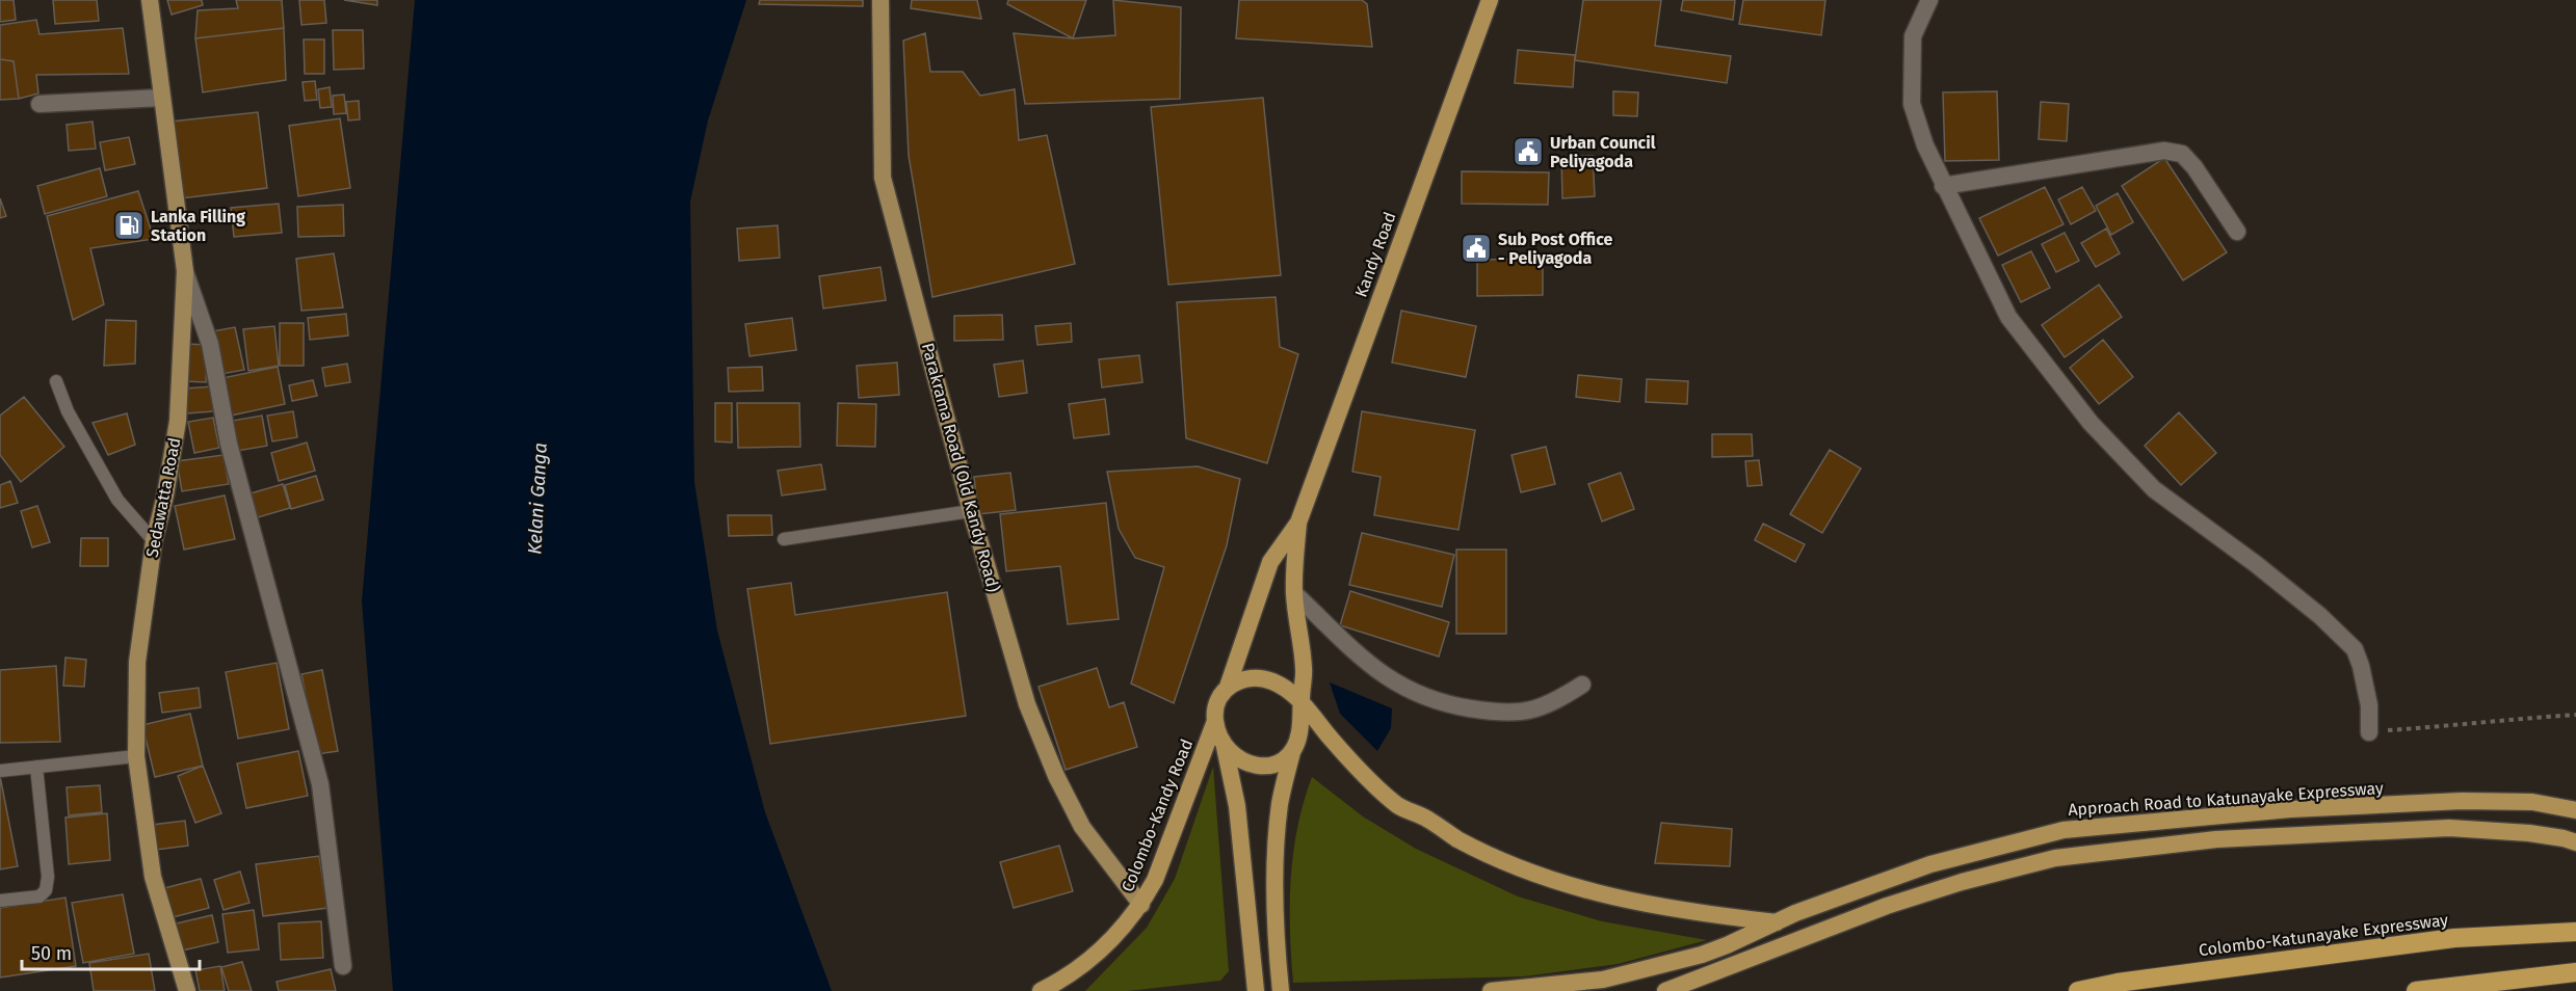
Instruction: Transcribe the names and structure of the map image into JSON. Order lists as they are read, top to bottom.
{
  "streets": {
    "highway": [
      "Kandy Road",
      "Approach Road to Katunayake Expressway",
      "Colombo-Kandy Road",
      "Colombo-Katunayake Expressway"
    ],
    "main road": ["Parakrama Road (Old Kandy Road)", "Sedawatta Road"]
  },
  "crossings": [
    ["Kandy Road", "Colombo-Kandy Road"],
    ["Parakrama Road (Old Kandy Road)", "Colombo-Kandy Road"]
  ],
  "water": ["Kelani Ganga"],
  "places": {
    "public building": ["Urban Council Peliyagoda", "Sub Post Office - Peliyagoda"],
    "fuel station": ["Lanka Filling Station"]
  },
  "scale_bar": "50 m"
}
